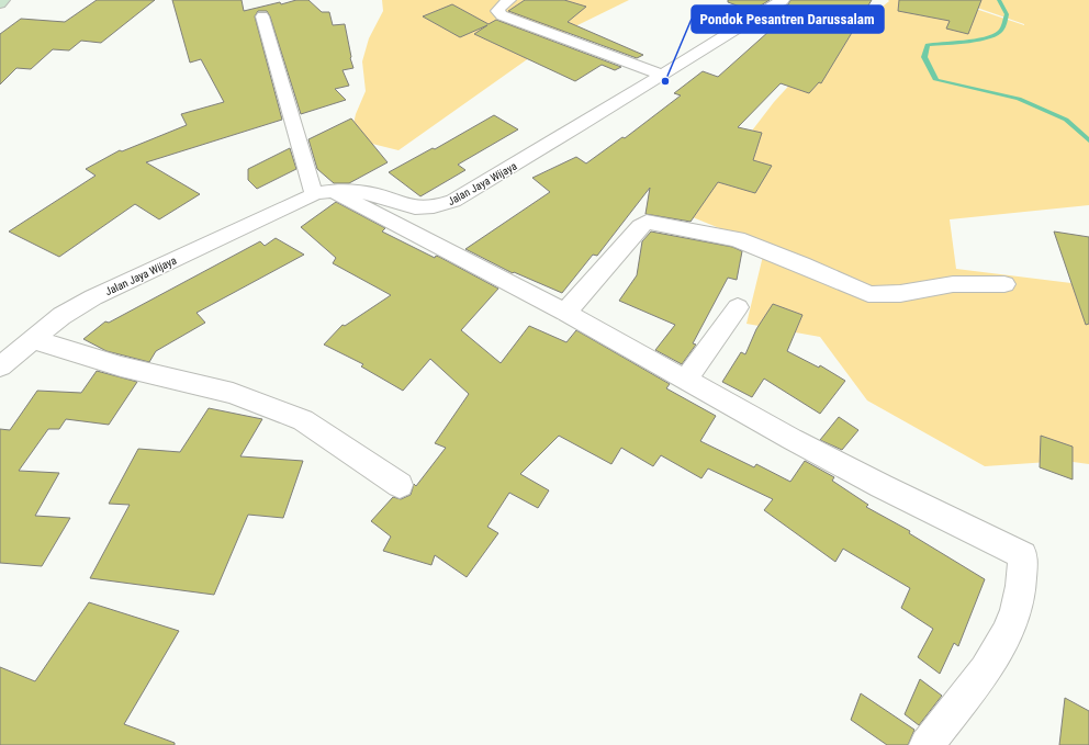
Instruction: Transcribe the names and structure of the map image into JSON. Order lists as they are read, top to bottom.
{
  "streets": {
    "street": ["Jalan Jaya Wijaya"]
  },
  "places": ["Pondok Pesantren Darussalam"]
}
